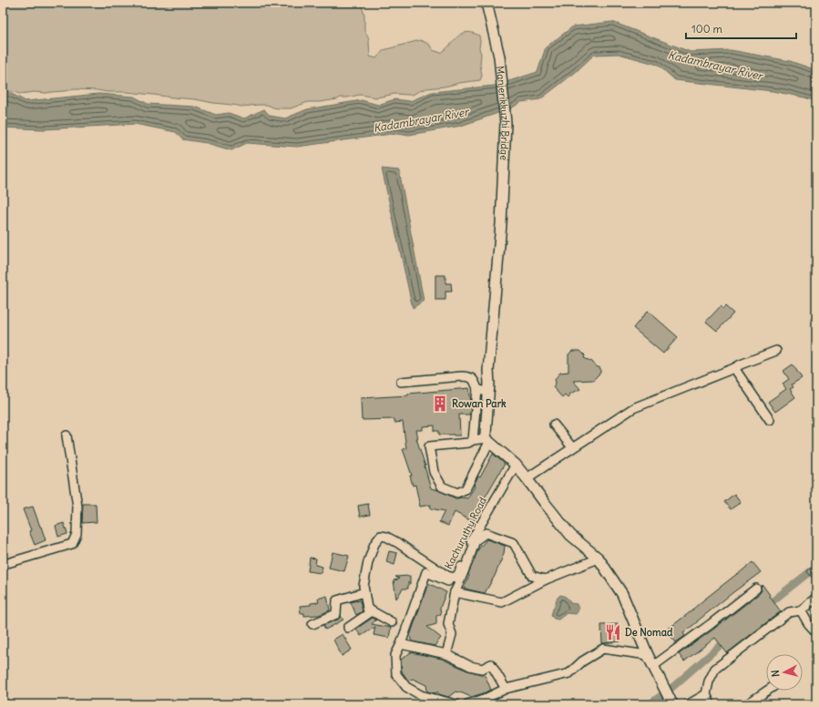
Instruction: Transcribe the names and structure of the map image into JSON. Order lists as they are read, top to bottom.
{
  "streets": {
    "main road": ["Manjerikkuzhi Bridge"],
    "street": ["Kachuruthy Road"]
  },
  "water": ["Kadambrayar River"],
  "places": {
    "building": ["Rowan Park"],
    "restaurant": ["De Nomad"]
  },
  "scale_bar": "100 m",
  "north": "left"
}
